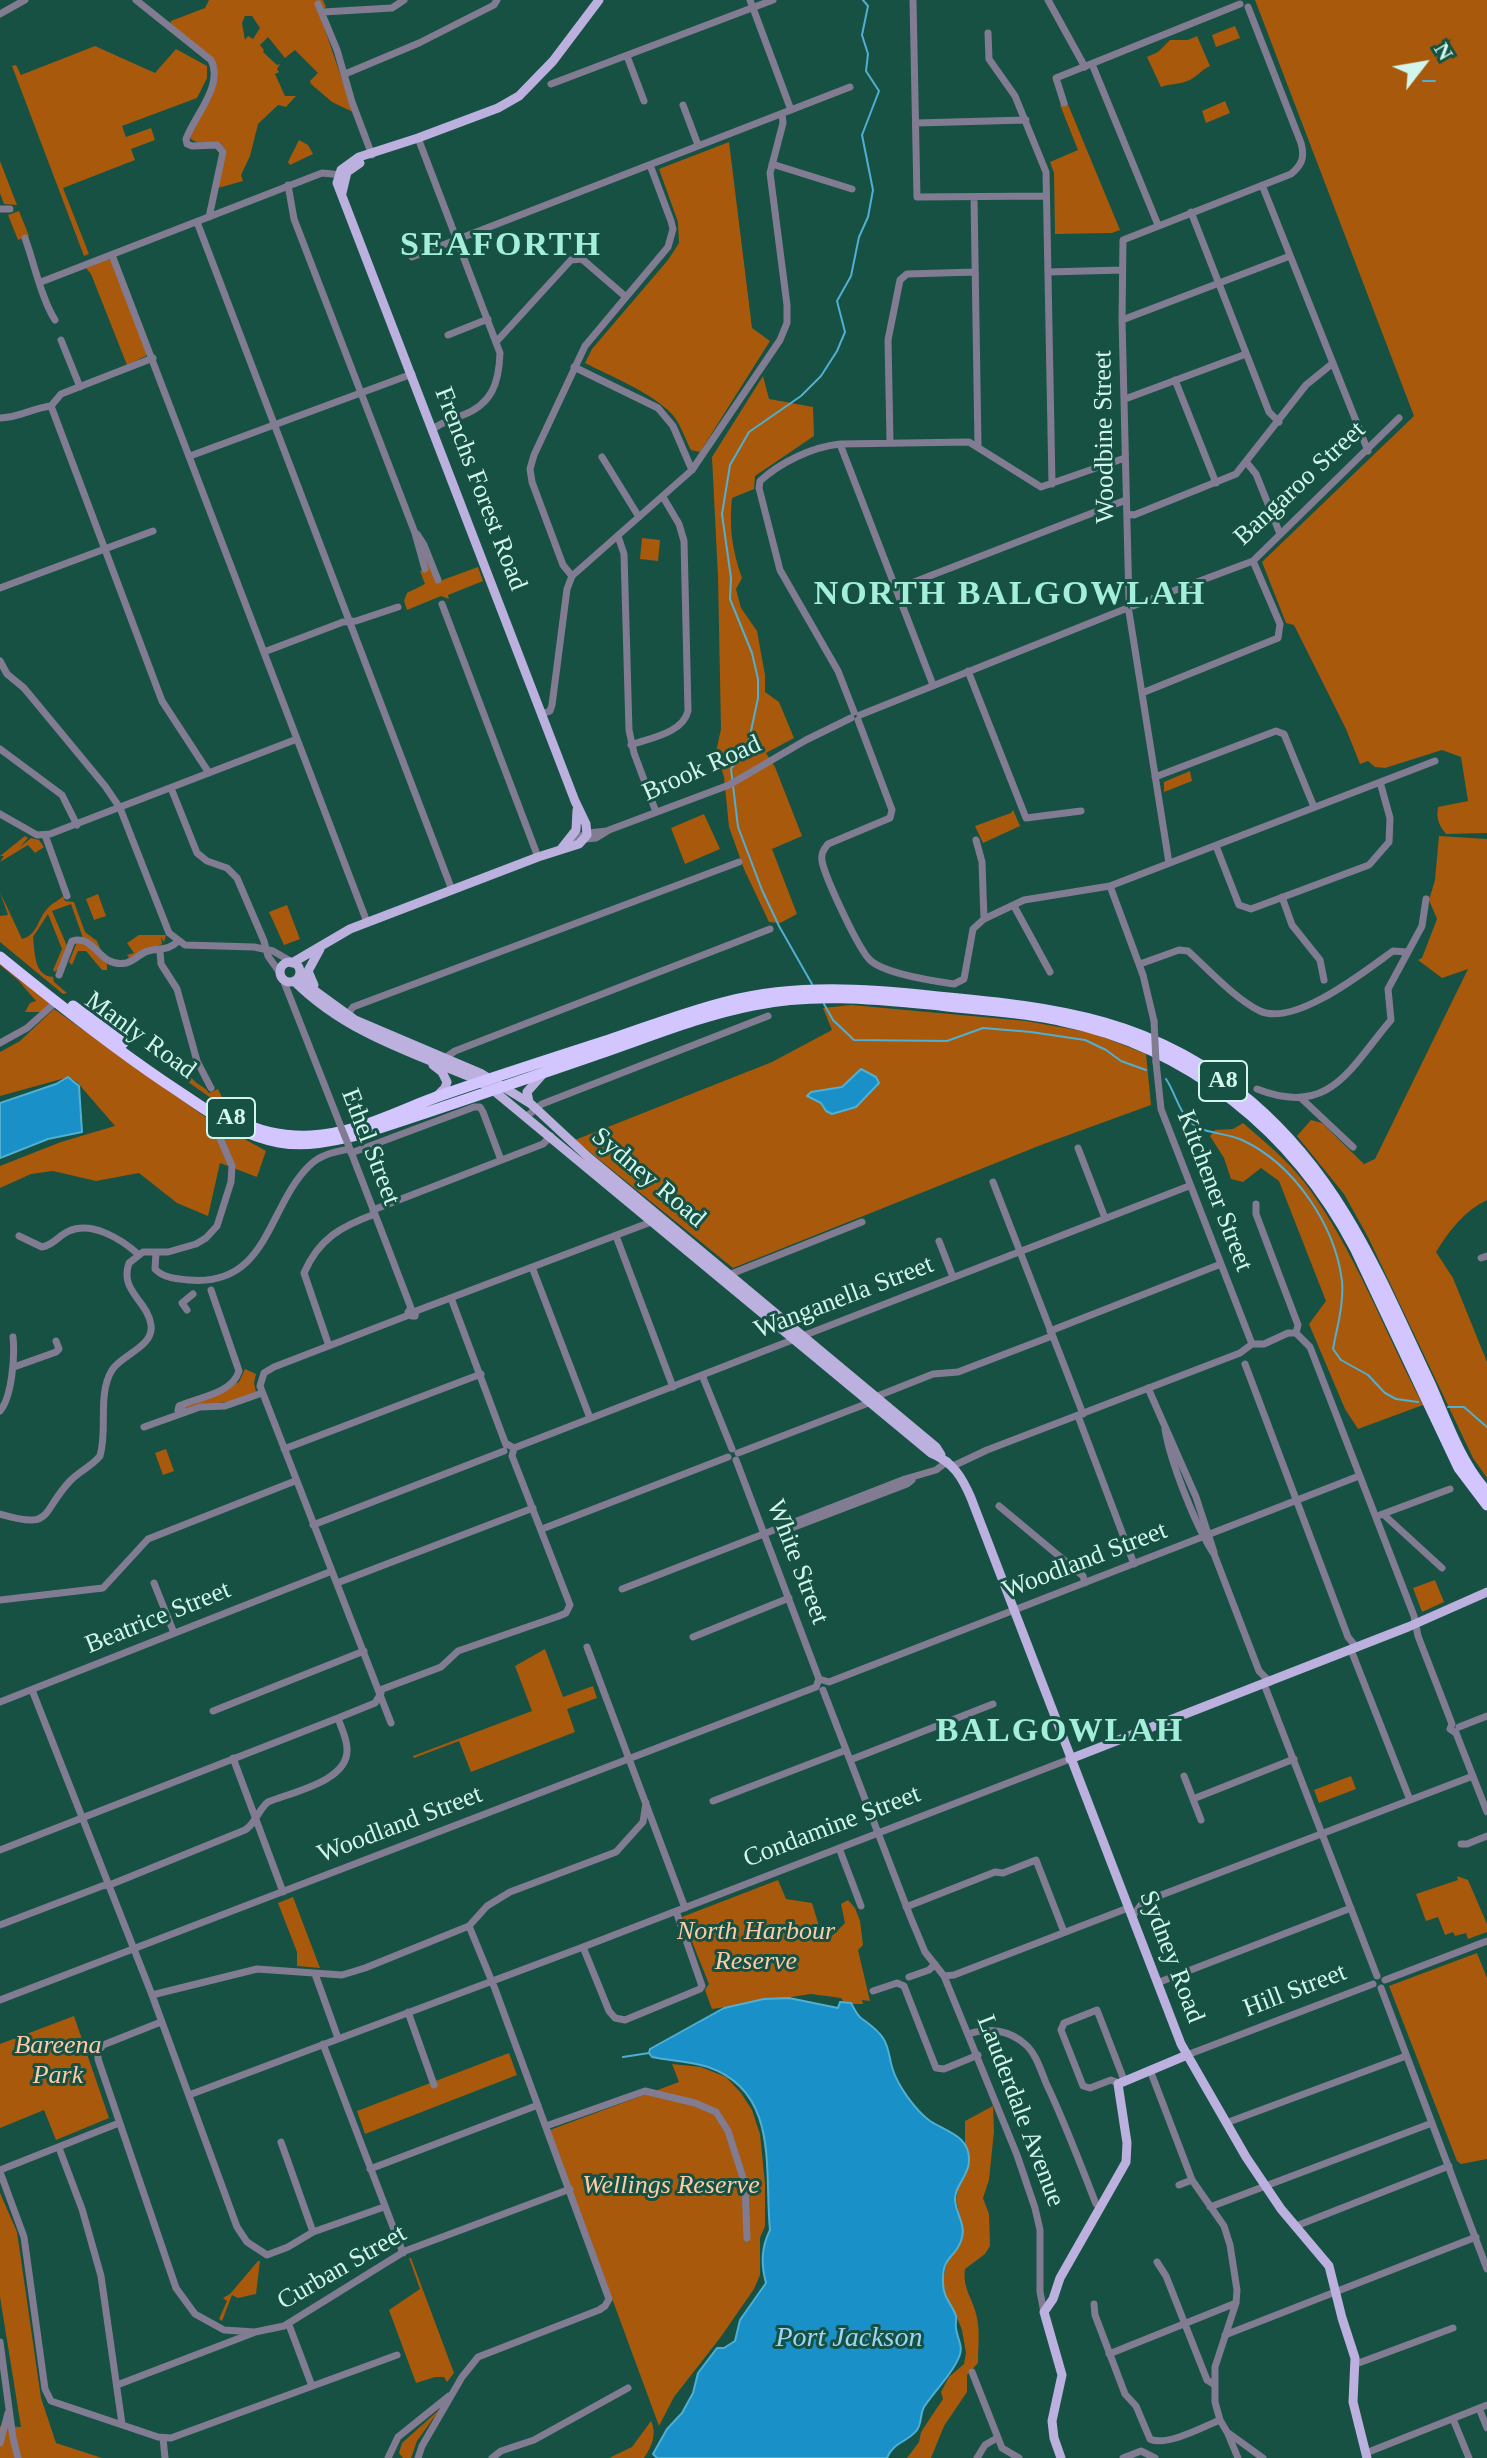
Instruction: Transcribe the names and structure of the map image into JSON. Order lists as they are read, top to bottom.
{
  "streets": {
    "highway": ["Manly Road", "A8"],
    "main road": [
      "Frenchs Forest Road",
      "Sydney Road",
      "Condamine Street",
      "Lauderdale Avenue"
    ],
    "street": [
      "Woodbine Street",
      "Bangaroo Street",
      "Brook Road",
      "Ethel Street",
      "Kitchener Street",
      "Wanganella Street",
      "Woodland Street",
      "White Street",
      "Beatrice Street",
      "Hill Street",
      "Curban Street"
    ]
  },
  "crossings": [
    ["Woodbine Street", "Bangaroo Street"],
    ["Bangaroo Street", "Brook Road"],
    ["Frenchs Forest Road", "Brook Road"],
    ["Manly Road", "A8"],
    ["Manly Road", "Sydney Road"],
    ["A8", "Sydney Road"],
    ["Ethel Street", "Sydney Road"],
    ["Sydney Road", "Wanganella Street"],
    ["Sydney Road", "Woodland Street"],
    ["Sydney Road", "Condamine Street"],
    ["Sydney Road", "Hill Street"],
    ["Kitchener Street", "Wanganella Street"],
    ["Wanganella Street", "White Street"],
    ["Woodland Street", "White Street"],
    ["White Street", "Condamine Street"],
    ["White Street", "Lauderdale Avenue"]
  ],
  "districts": ["SEAFORTH", "NORTH BALGOWLAH", "BALGOWLAH"],
  "water": ["Port Jackson"],
  "parks": ["North Harbour Reserve", "Bareena Park", "Wellings Reserve"],
  "north": "top right"
}
